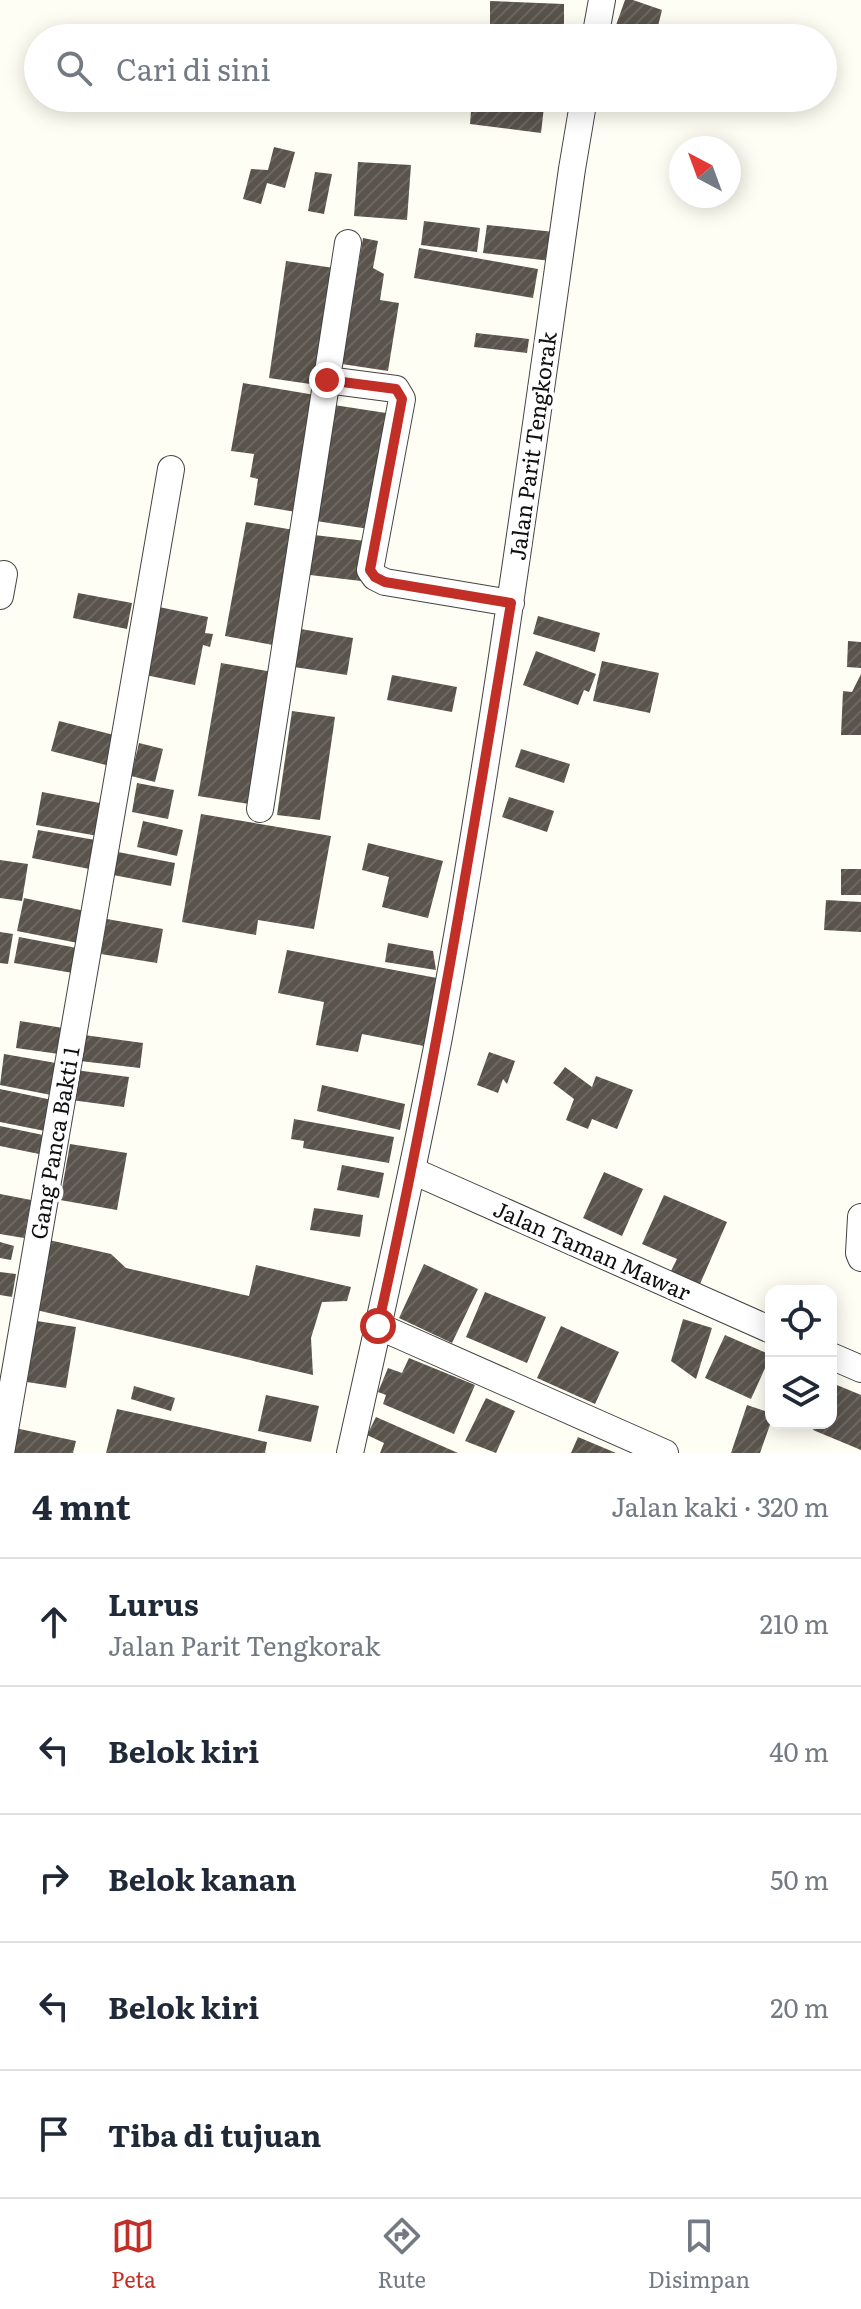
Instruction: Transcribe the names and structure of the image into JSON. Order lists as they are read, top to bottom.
{
  "streets": {
    "street": ["Jalan Parit Tengkorak", "Gang Panca Bakti 1", "Jalan Taman Mawar"]
  },
  "crossings": [
    ["Jalan Parit Tengkorak", "Jalan Taman Mawar"]
  ],
  "north": "top left",
  "page": {
    "search": "Cari di sini",
    "heading": ["4 mnt", "Jalan kaki · 320 m"],
    "list": [
      ["Lurus", "Jalan Parit Tengkorak", "210 m"],
      ["Belok kiri", "40 m"],
      ["Belok kanan", "50 m"],
      ["Belok kiri", "20 m"],
      "Tiba di tujuan"
    ],
    "nav": ["Peta", "Rute", "Disimpan"]
  }
}
